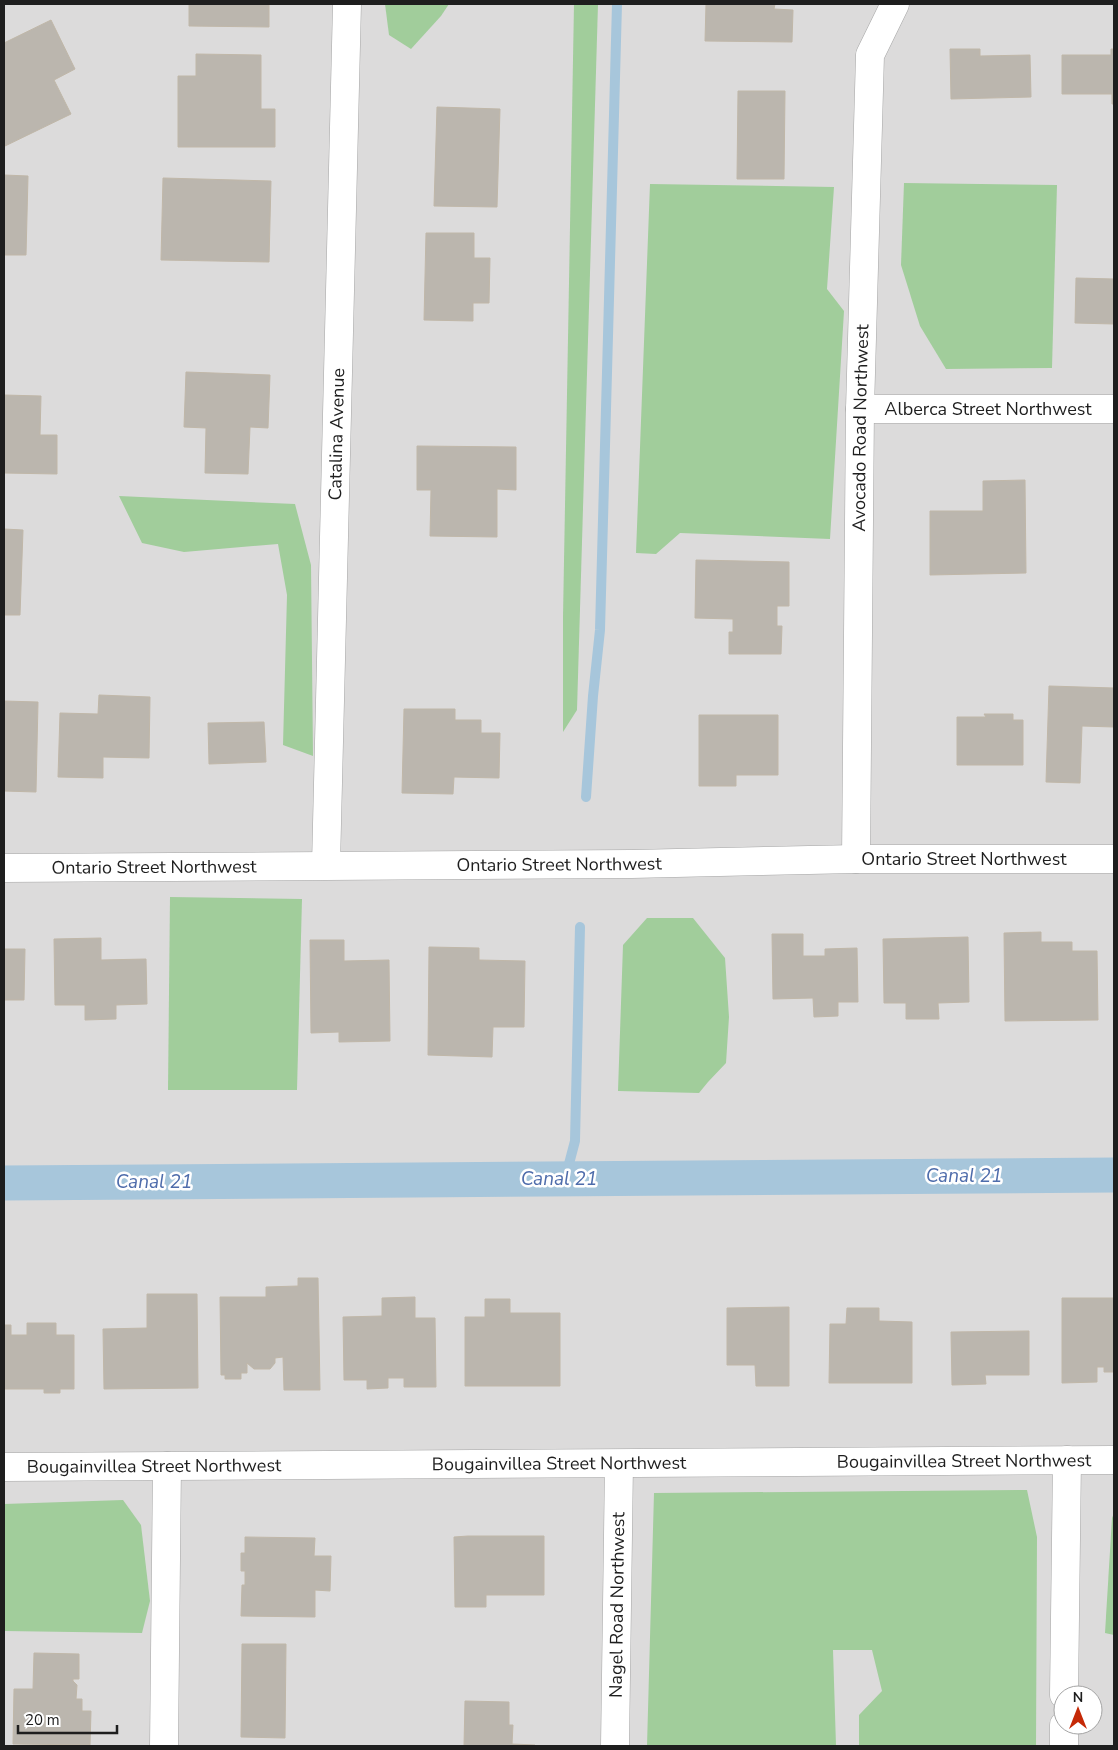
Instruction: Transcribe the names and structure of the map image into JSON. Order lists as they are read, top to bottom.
{
  "streets": {
    "street": [
      "Alberca Street Northwest",
      "Avocado Road Northwest",
      "Catalina Avenue",
      "Ontario Street Northwest",
      "Bougainvillea Street Northwest",
      "Nagel Road Northwest"
    ]
  },
  "crossings": [
    ["Alberca Street Northwest", "Avocado Road Northwest"],
    ["Avocado Road Northwest", "Ontario Street Northwest"],
    ["Catalina Avenue", "Ontario Street Northwest"],
    ["Bougainvillea Street Northwest", "Nagel Road Northwest"]
  ],
  "water": ["Canal 21"],
  "scale_bar": "20 m",
  "north": "top"
}
